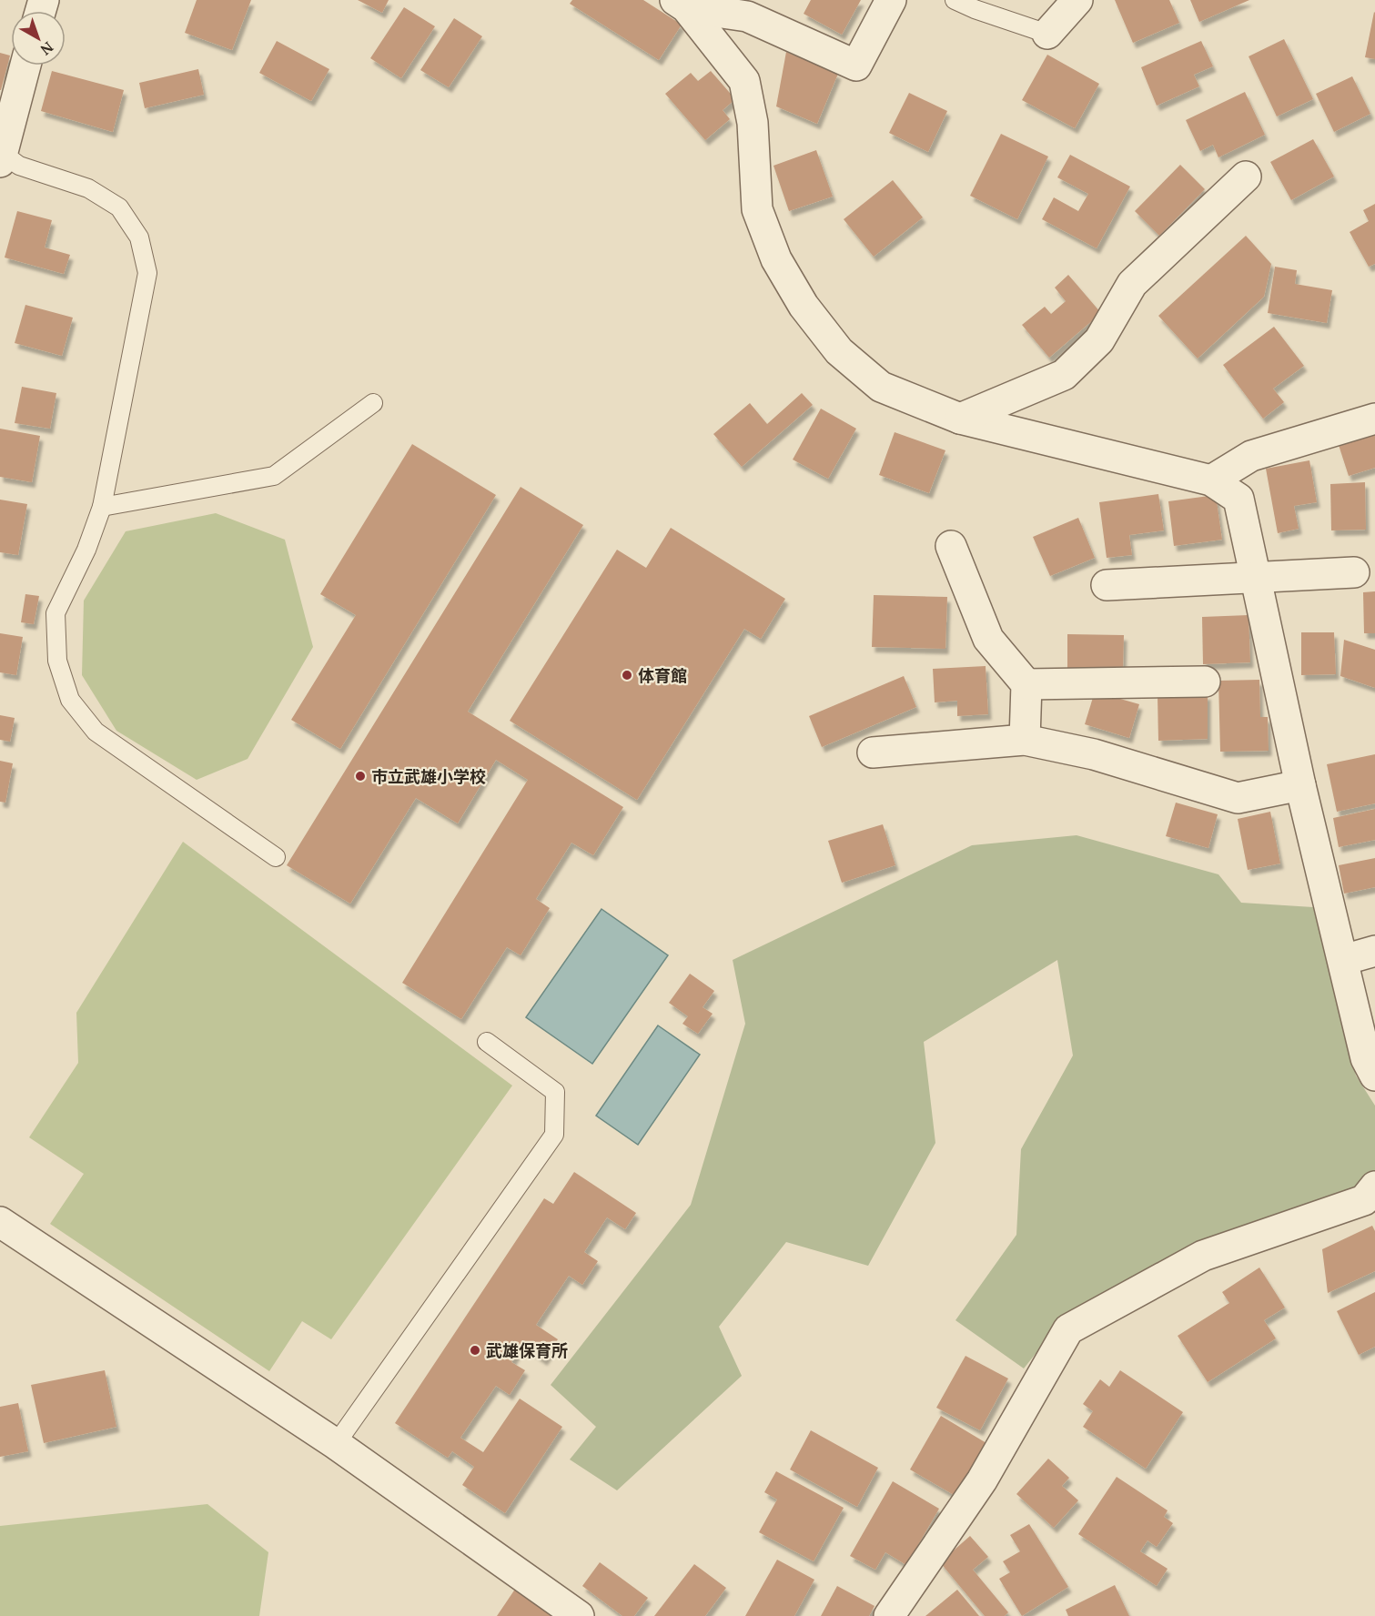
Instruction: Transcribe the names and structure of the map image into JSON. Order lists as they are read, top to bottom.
{
  "places": ["体育館", "市立武雄小学校", "武雄保育所"],
  "north": "bottom right"
}
